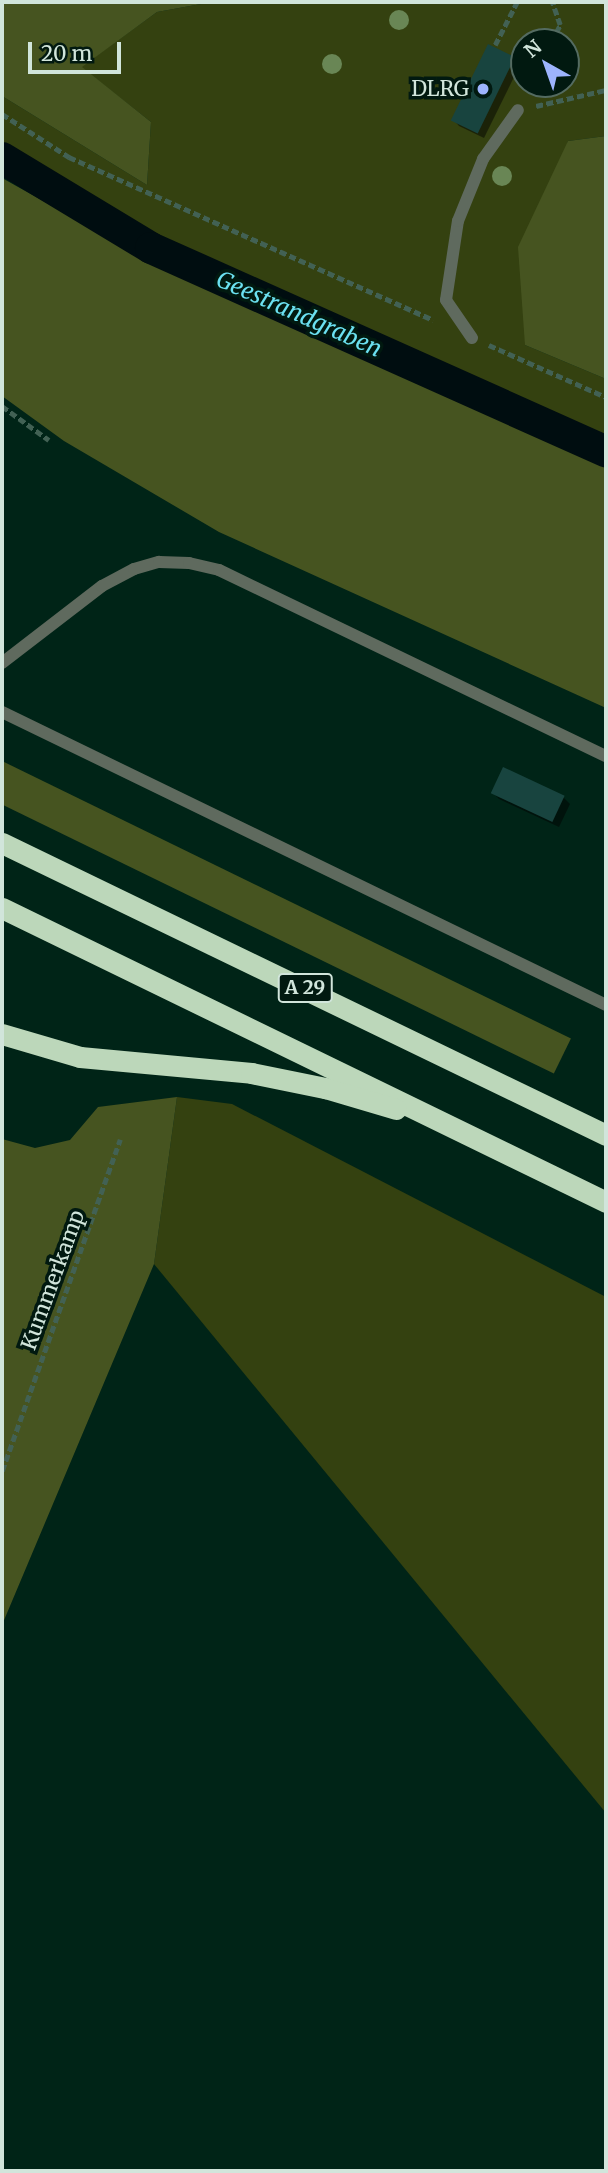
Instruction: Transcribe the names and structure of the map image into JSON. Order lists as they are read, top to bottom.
{
  "streets": {
    "highway": ["A 29"],
    "path": ["Kummerkamp"]
  },
  "water": ["Geestrandgraben"],
  "places": ["DLRG"],
  "scale_bar": "20 m",
  "north": "top left"
}
